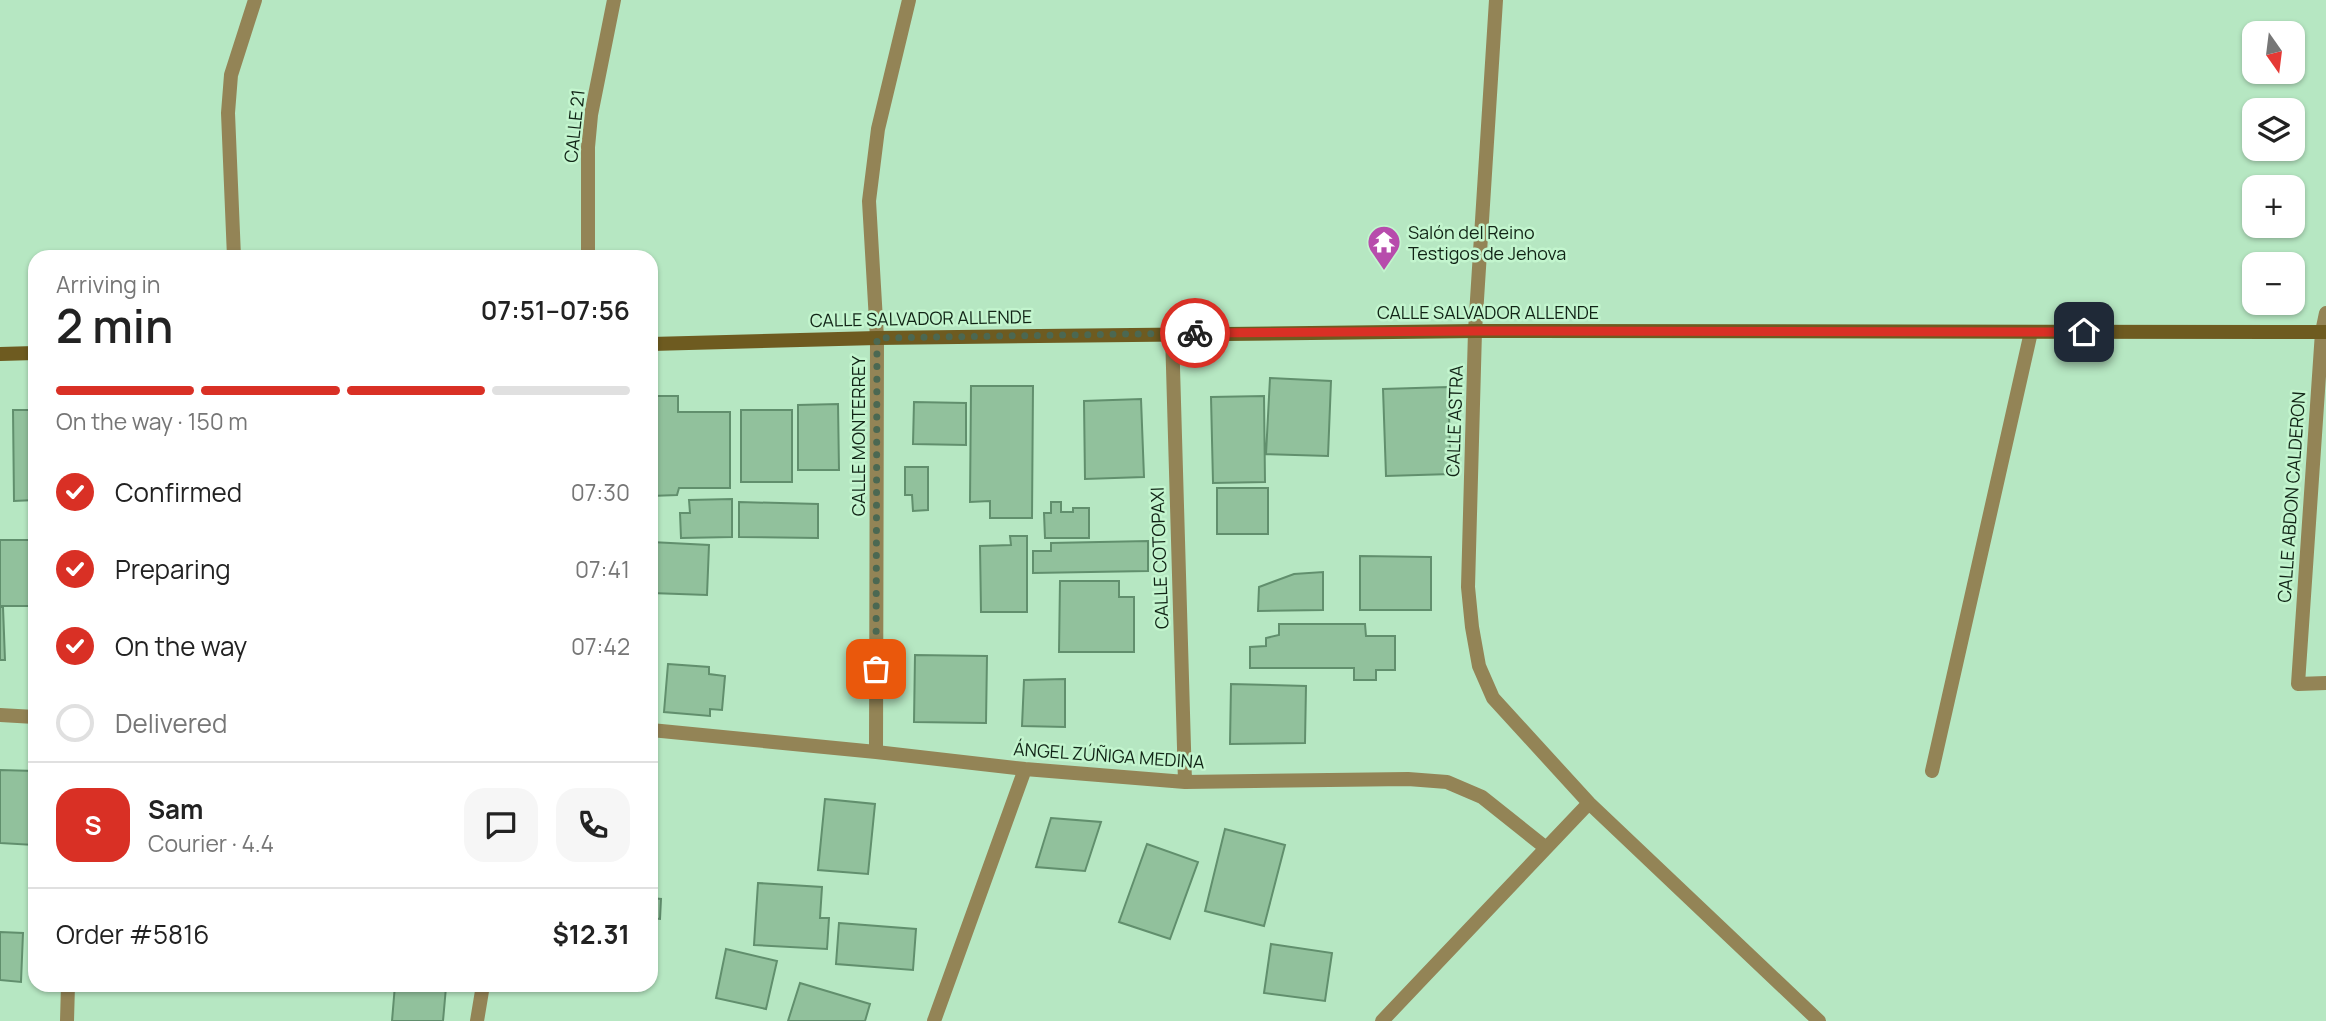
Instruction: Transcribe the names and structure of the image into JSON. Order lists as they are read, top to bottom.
{
  "streets": {
    "street": [
      "CALLE 21",
      "CALLE SALVADOR ALLENDE",
      "CALLE ASTRA",
      "CALLE MONTERREY",
      "CALLE ABDON CALDERON",
      "CALLE COTOPAXI",
      "ÁNGEL ZÚÑIGA MEDINA"
    ]
  },
  "crossings": [
    ["CALLE SALVADOR ALLENDE", "CALLE ASTRA"],
    ["CALLE SALVADOR ALLENDE", "CALLE MONTERREY"],
    ["CALLE SALVADOR ALLENDE", "CALLE ABDON CALDERON"],
    ["CALLE SALVADOR ALLENDE", "CALLE COTOPAXI"],
    ["CALLE MONTERREY", "ÁNGEL ZÚÑIGA MEDINA"],
    ["CALLE COTOPAXI", "ÁNGEL ZÚÑIGA MEDINA"]
  ],
  "places": {
    "temple": ["Salón del Reino Testigos de Jehova"]
  },
  "north": "bottom",
  "page": {
    "map_buttons": ["+", "−"],
    "heading": ["2 min", "Arriving in", "07:51–07:56"],
    "panel": [
      "Sam",
      "Courier · 4.4",
      "Order #5816",
      "$12.31"
    ],
    "bar": "On the way · 150 m",
    "list": [
      ["Confirmed", "07:30"],
      ["Preparing", "07:41"],
      ["On the way", "07:42"],
      "Delivered"
    ],
    "round": "S"
  }
}
